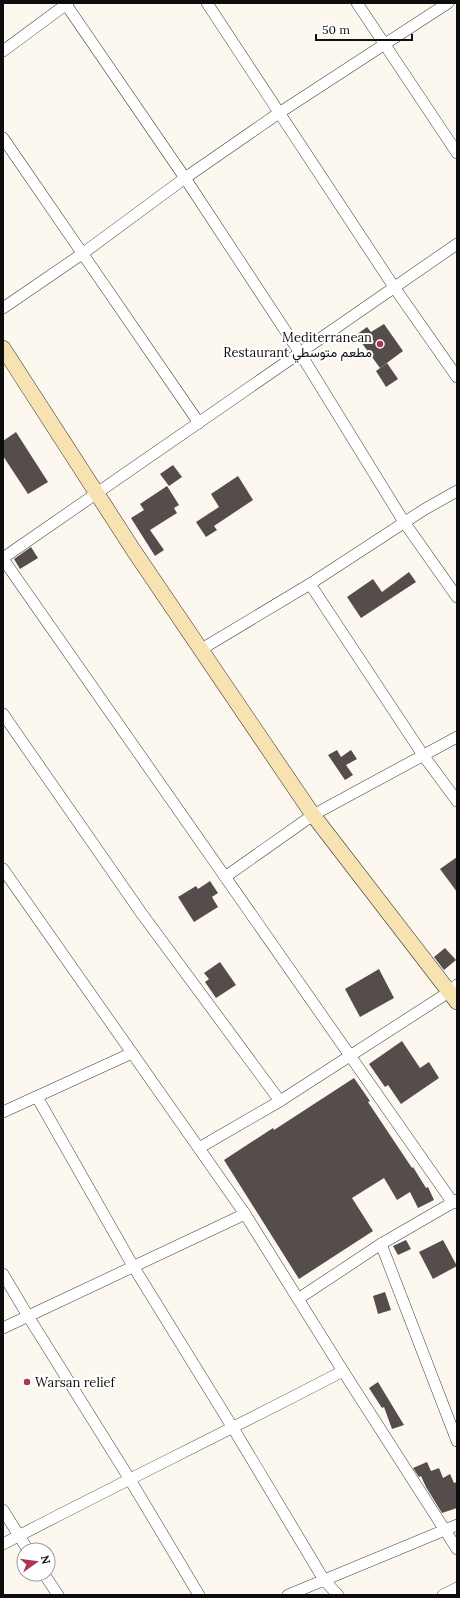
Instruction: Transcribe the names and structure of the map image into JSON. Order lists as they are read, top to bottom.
{
  "places": ["Mediterranean Restaurant مطعم متوسطي", "Warsan relief"],
  "scale_bar": "50 m",
  "north": "right"
}
